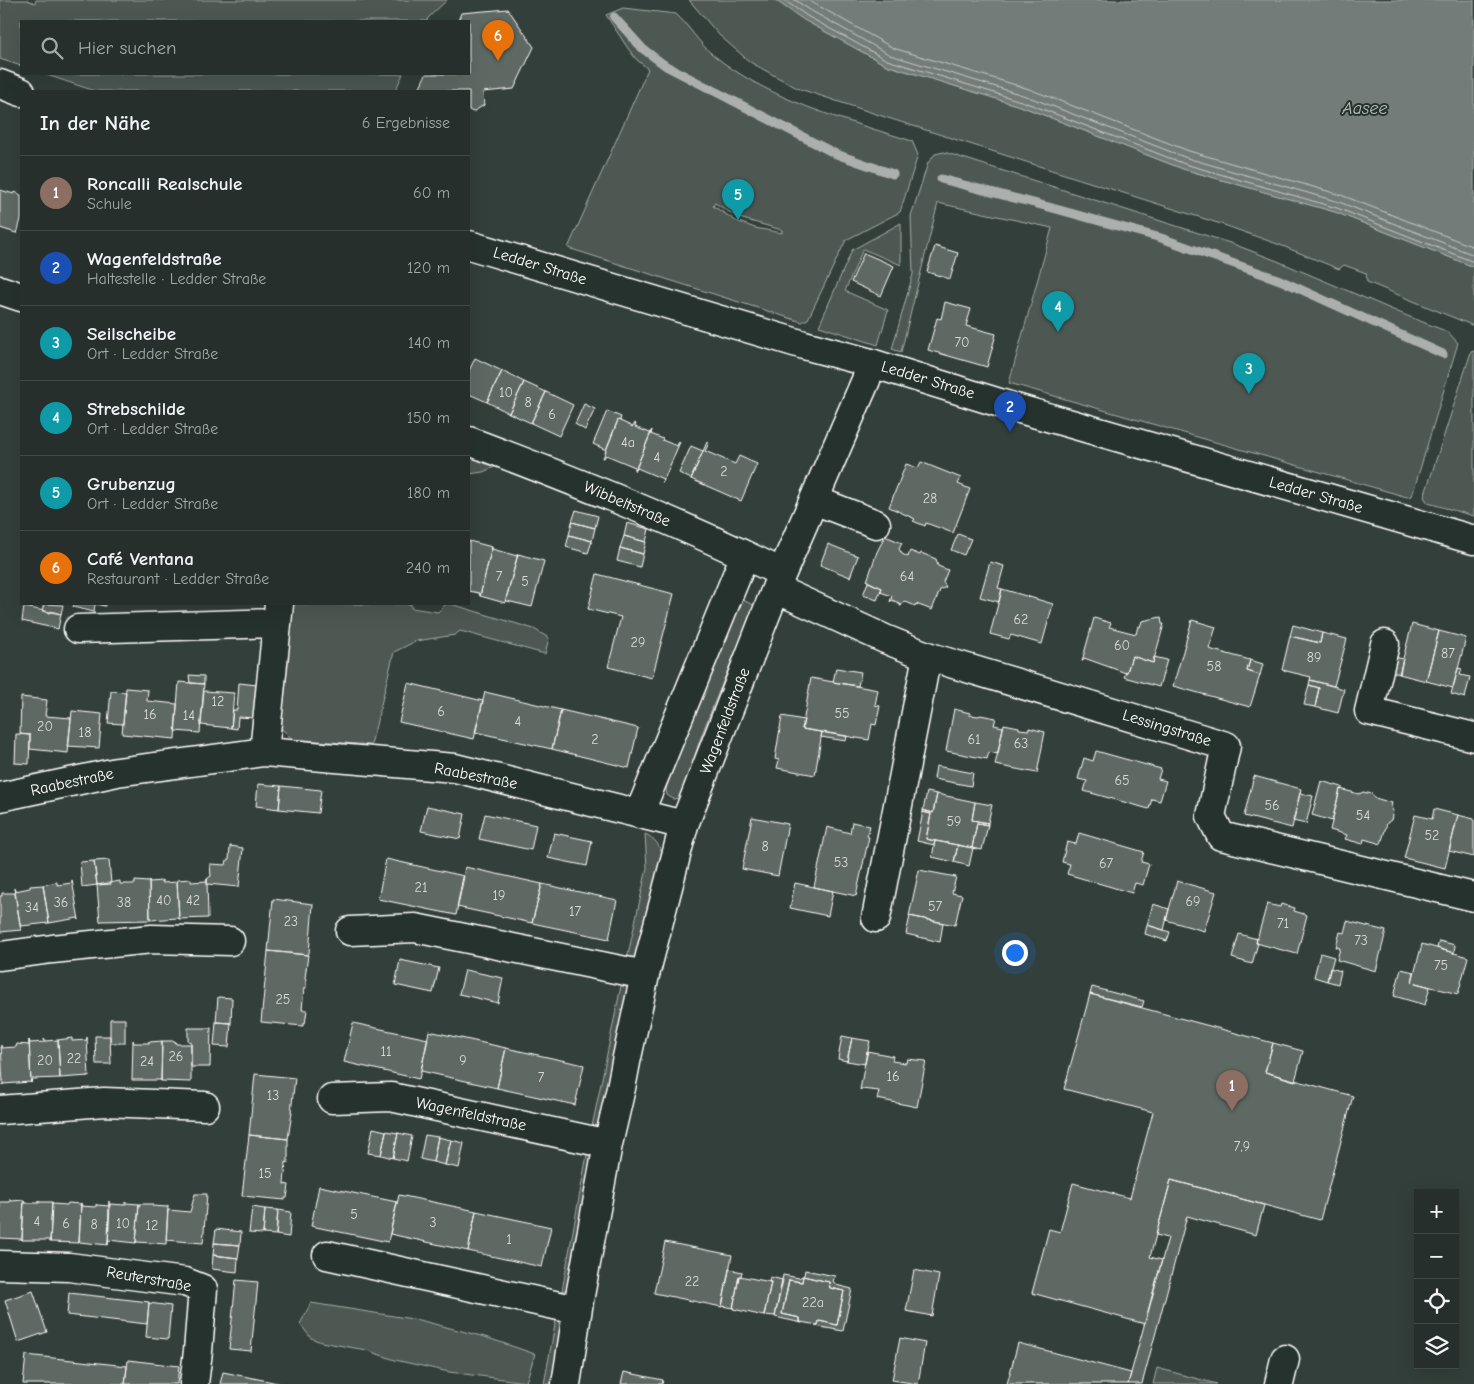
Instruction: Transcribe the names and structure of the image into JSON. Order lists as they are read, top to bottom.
{
  "streets": {
    "street": [
      "Ledder Straße",
      "Wibbeltstraße",
      "Wagenfeldstraße",
      "Lessingstraße",
      "Raabestraße",
      "Reuterstraße"
    ]
  },
  "crossings": [
    ["Ledder Straße", "Wagenfeldstraße"],
    ["Wibbeltstraße", "Wagenfeldstraße"],
    ["Wibbeltstraße", "Lessingstraße"],
    ["Wagenfeldstraße", "Lessingstraße"],
    ["Wagenfeldstraße", "Raabestraße"]
  ],
  "water": ["Aasee"],
  "house_numbers": [
    "70",
    "10",
    "8",
    "6",
    "4a",
    "4",
    "2",
    "28",
    "7",
    "64",
    "5",
    "62",
    "29",
    "60",
    "87",
    "89",
    "58",
    "12",
    "6",
    "55",
    "16",
    "14",
    "4",
    "20",
    "18",
    "2",
    "61",
    "63",
    "65",
    "56",
    "54",
    "59",
    "52",
    "8",
    "53",
    "67",
    "21",
    "19",
    "40",
    "42",
    "69",
    "36",
    "38",
    "57",
    "34",
    "17",
    "23",
    "71",
    "73",
    "75",
    "25",
    "11",
    "26",
    "22",
    "20",
    "9",
    "24",
    "16",
    "7",
    "13",
    "7,9",
    "15",
    "5",
    "4",
    "3",
    "6",
    "10",
    "8",
    "12",
    "1",
    "22",
    "22a"
  ],
  "page": {
    "pins": [
      "6",
      "5",
      "4",
      "3",
      "2",
      "1"
    ],
    "search": "Hier suchen",
    "heading": ["In der Nähe", "6 Ergebnisse"],
    "list": [
      {
        "mark": "1",
        "name": "Roncalli Realschule",
        "note": "Schule",
        "value": "60 m"
      },
      {
        "mark": "2",
        "name": "Wagenfeldstraße",
        "note": "Haltestelle · Ledder Straße",
        "value": "120 m"
      },
      {
        "mark": "3",
        "name": "Seilscheibe",
        "note": "Ort · Ledder Straße",
        "value": "140 m"
      },
      {
        "mark": "4",
        "name": "Strebschilde",
        "note": "Ort · Ledder Straße",
        "value": "150 m"
      },
      {
        "mark": "5",
        "name": "Grubenzug",
        "note": "Ort · Ledder Straße",
        "value": "180 m"
      },
      {
        "mark": "6",
        "name": "Café Ventana",
        "note": "Restaurant · Ledder Straße",
        "value": "240 m"
      }
    ],
    "map_buttons": ["+", "−"]
  }
}
